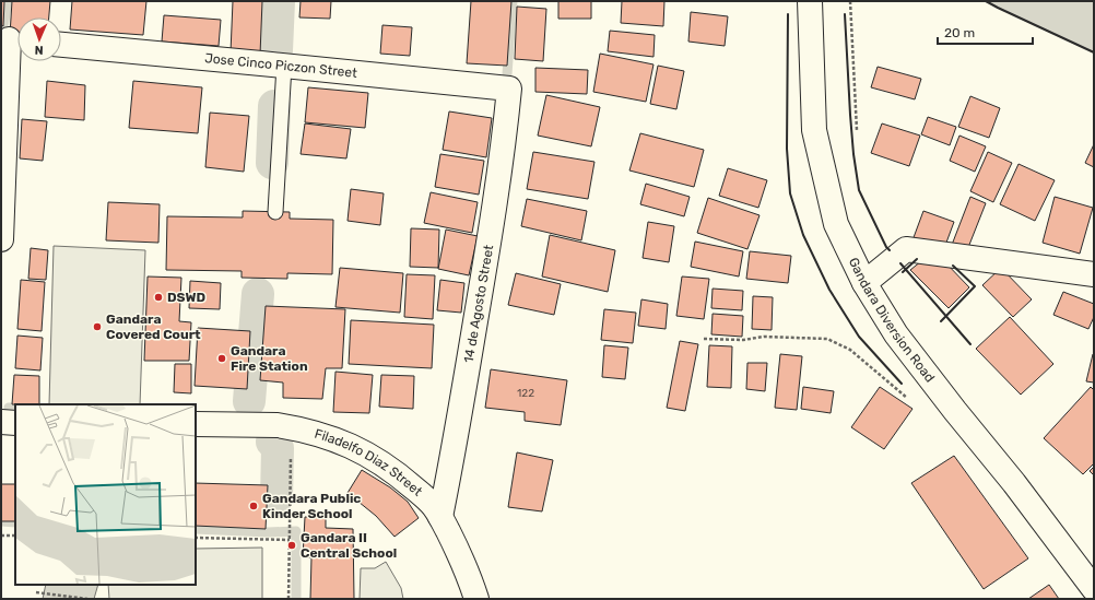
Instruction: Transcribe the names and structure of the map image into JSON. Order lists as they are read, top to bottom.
{
  "streets": {
    "main road": [
      "Jose Cinco Piczon Street",
      "14 de Agosto Street",
      "Gandara Diversion Road",
      "Filadelfo Diaz Street"
    ]
  },
  "crossings": [
    ["Jose Cinco Piczon Street", "14 de Agosto Street"],
    ["14 de Agosto Street", "Filadelfo Diaz Street"]
  ],
  "places": [
    "DSWD",
    "Gandara Covered Court",
    "Gandara Fire Station",
    "Gandara Public Kinder School",
    "Gandara II Central School"
  ],
  "house_numbers": ["122"],
  "scale_bar": "20 m",
  "north": "bottom"
}
